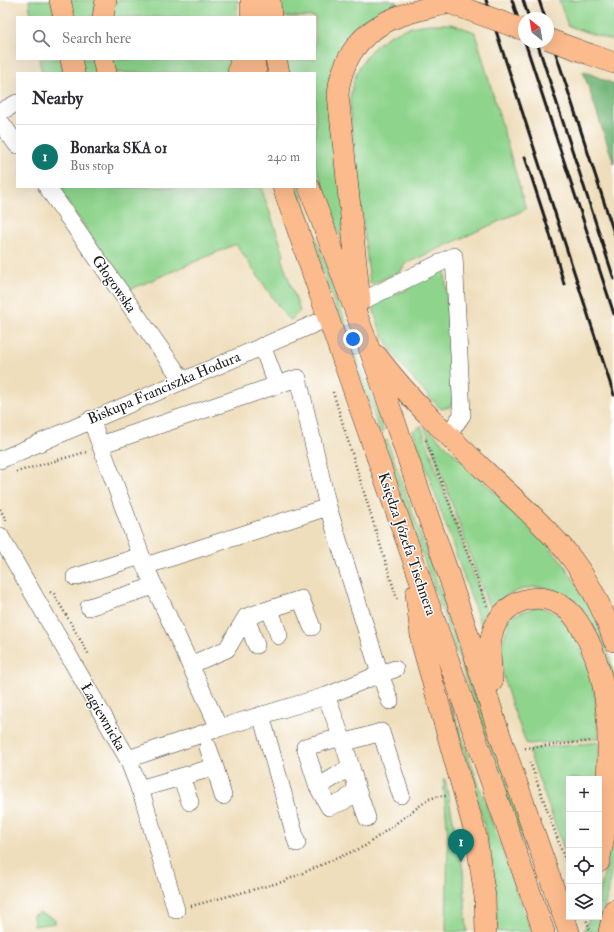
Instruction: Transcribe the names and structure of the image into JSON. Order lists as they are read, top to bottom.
{
  "streets": {
    "main road": ["Księdza Józefa Tischnera"],
    "street": ["Głogowska", "Biskupa Franciszka Hodura", "Łagiewnicka"]
  },
  "crossings": [
    ["Głogowska", "Biskupa Franciszka Hodura"],
    ["Biskupa Franciszka Hodura", "Księdza Józefa Tischnera"]
  ],
  "north": "top left",
  "page": {
    "search": "Search here",
    "heading": "Nearby",
    "list": [
      {
        "mark": "1",
        "name": "Bonarka SKA 01",
        "note": "Bus stop",
        "value": "240 m"
      }
    ],
    "map_buttons": ["+", "−"],
    "pins": "1"
  }
}
